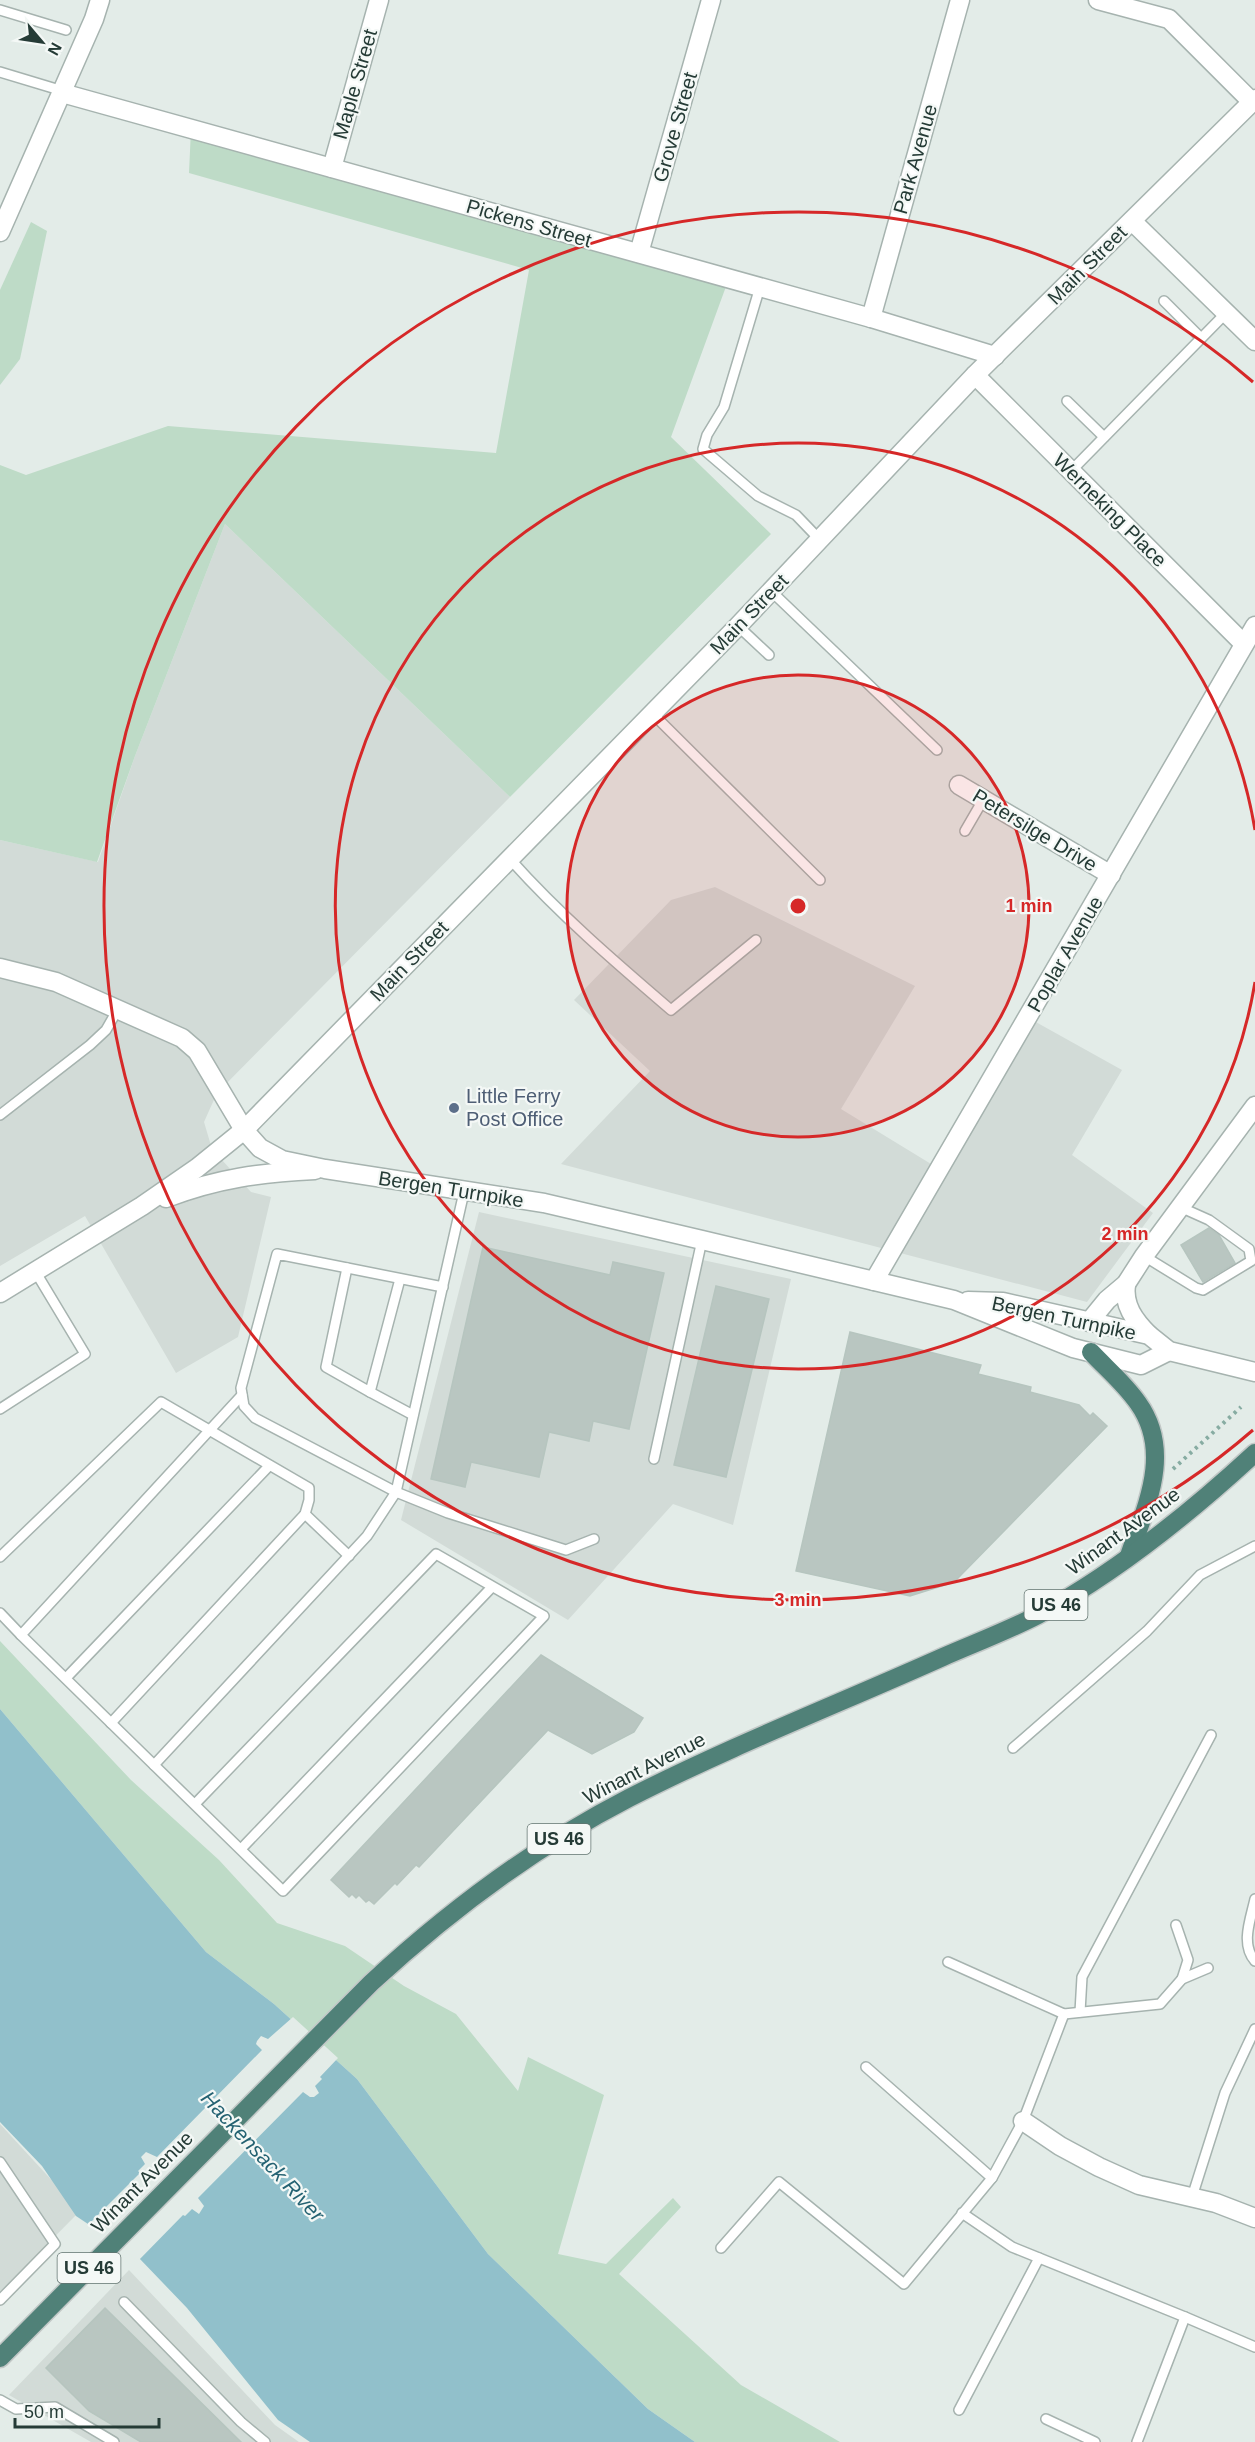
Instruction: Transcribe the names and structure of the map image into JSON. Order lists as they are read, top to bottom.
{
  "streets": {
    "highway": ["Winant Avenue", "US 46"],
    "street": [
      "Maple Street",
      "Grove Street",
      "Park Avenue",
      "Pickens Street",
      "Main Street",
      "Werneking Place",
      "Petersilge Drive",
      "Poplar Avenue",
      "Bergen Turnpike"
    ]
  },
  "crossings": [
    ["Maple Street", "Pickens Street"],
    ["Grove Street", "Pickens Street"],
    ["Park Avenue", "Pickens Street"],
    ["Pickens Street", "Main Street"],
    ["Main Street", "Werneking Place"],
    ["Main Street", "Bergen Turnpike"],
    ["Werneking Place", "Poplar Avenue"],
    ["Petersilge Drive", "Poplar Avenue"],
    ["Poplar Avenue", "Bergen Turnpike"]
  ],
  "water": ["Hackensack River"],
  "places": ["Little Ferry Post Office"],
  "scale_bar": "50 m",
  "north": "bottom right",
  "rings": ["1 min", "2 min", "3 min"]
}
